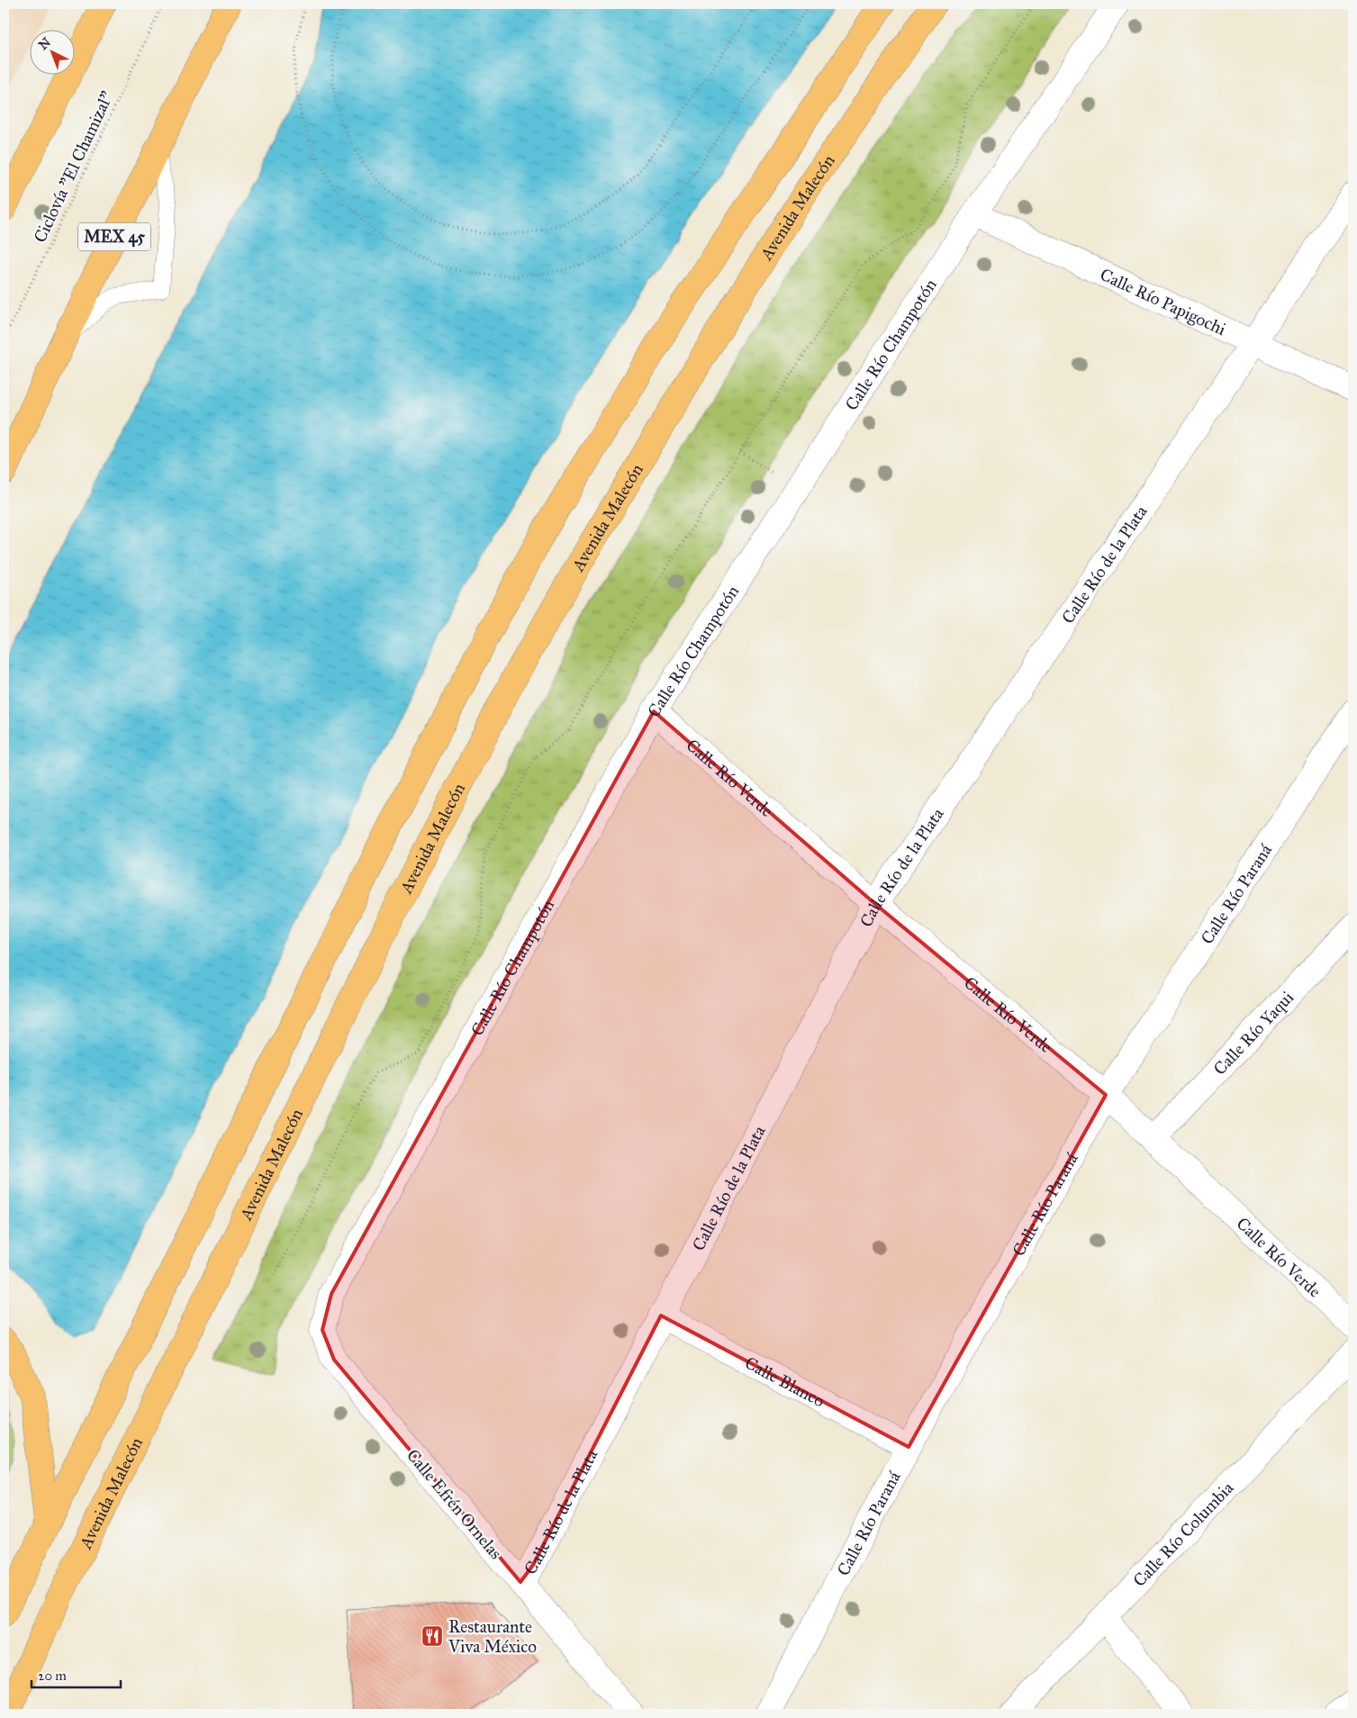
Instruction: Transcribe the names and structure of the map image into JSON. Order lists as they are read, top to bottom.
{
  "streets": {
    "main road": ["Avenida Malecón", "MEX 45"],
    "street": [
      "Calle Río Papigochi",
      "Calle Río Champotón",
      "Calle Río de la Plata",
      "Calle Río Verde",
      "Calle Río Paraná",
      "Calle Río Yaqui",
      "Calle Blanco",
      "Calle Efrén Ornelas",
      "Calle Río Columbia"
    ],
    "path": ["Ciclovía \"El Chamizal\""]
  },
  "crossings": [
    ["Calle Río Papigochi", "Calle Río Champotón"],
    ["Calle Río Papigochi", "Calle Río de la Plata"],
    ["Calle Río Champotón", "Calle Río Verde"],
    ["Calle Río Champotón", "Calle Efrén Ornelas"],
    ["Calle Río de la Plata", "Calle Río Verde"],
    ["Calle Río de la Plata", "Calle Blanco"],
    ["Calle Río de la Plata", "Calle Efrén Ornelas"],
    ["Calle Río Verde", "Calle Río Paraná"],
    ["Calle Río Verde", "Calle Río Yaqui"],
    ["Calle Río Paraná", "Calle Blanco"]
  ],
  "places": {
    "restaurant": ["Restaurante Viva México"]
  },
  "scale_bar": "20 m",
  "north": "top left"
}
